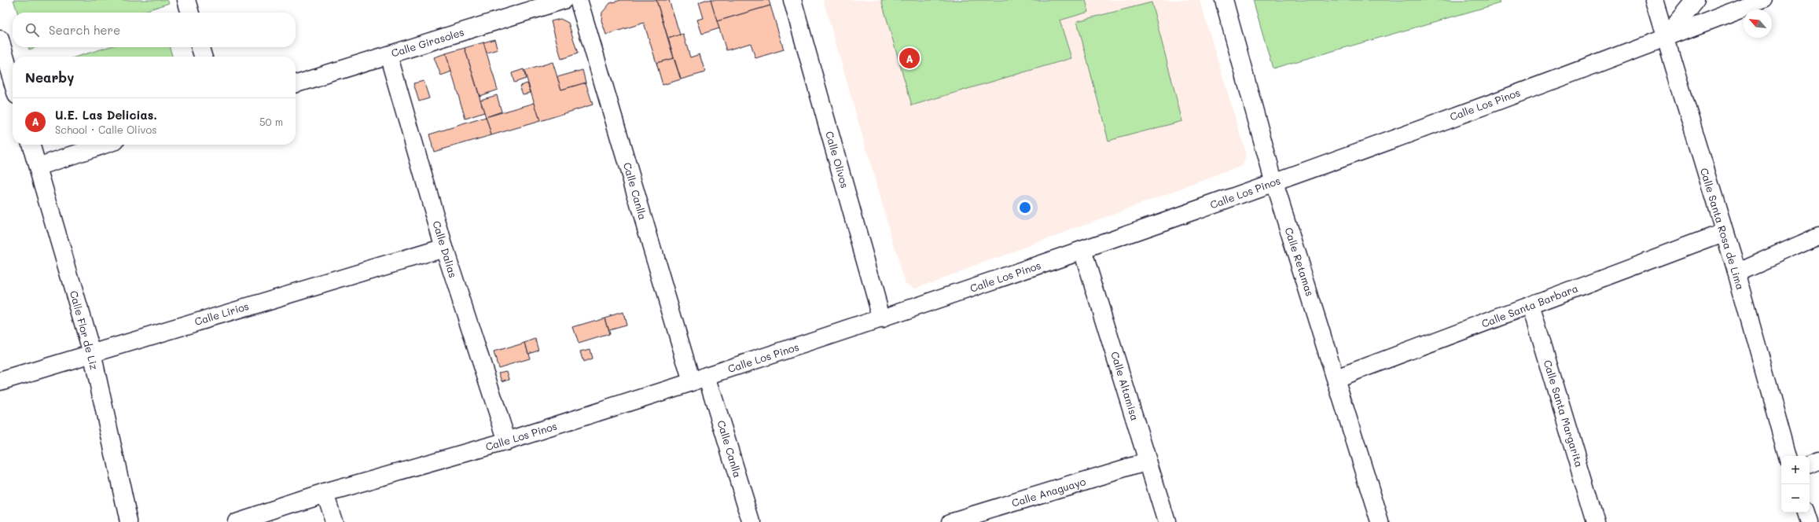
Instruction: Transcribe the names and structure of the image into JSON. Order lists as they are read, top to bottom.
{
  "streets": {
    "street": [
      "Calle Girasoles",
      "Calle Los Pinos",
      "Calle Olivos",
      "Calle Canlla",
      "Calle Santa Rosa de Lima",
      "Calle Dalias",
      "Calle Retamas",
      "Calle Santa Barbara",
      "Calle Lirios",
      "Calle Flor de Liz",
      "Calle Altamisa",
      "Calle Santa Margarita",
      "Calle Anaguayo"
    ]
  },
  "crossings": [
    ["Calle Girasoles", "Calle Dalias"],
    ["Calle Los Pinos", "Calle Olivos"],
    ["Calle Los Pinos", "Calle Canlla"],
    ["Calle Los Pinos", "Calle Santa Rosa de Lima"],
    ["Calle Los Pinos", "Calle Dalias"],
    ["Calle Los Pinos", "Calle Retamas"],
    ["Calle Los Pinos", "Calle Altamisa"],
    ["Calle Santa Rosa de Lima", "Calle Santa Barbara"],
    ["Calle Dalias", "Calle Lirios"],
    ["Calle Retamas", "Calle Santa Barbara"],
    ["Calle Santa Barbara", "Calle Santa Margarita"],
    ["Calle Lirios", "Calle Flor de Liz"],
    ["Calle Altamisa", "Calle Anaguayo"]
  ],
  "north": "top left",
  "page": {
    "search": "Search here",
    "pins": "A",
    "heading": "Nearby",
    "list": [
      {
        "mark": "A",
        "name": "U.E. Las Delicias.",
        "note": "School · Calle Olivos",
        "value": "50 m"
      }
    ],
    "map_buttons": ["+", "−"]
  }
}
